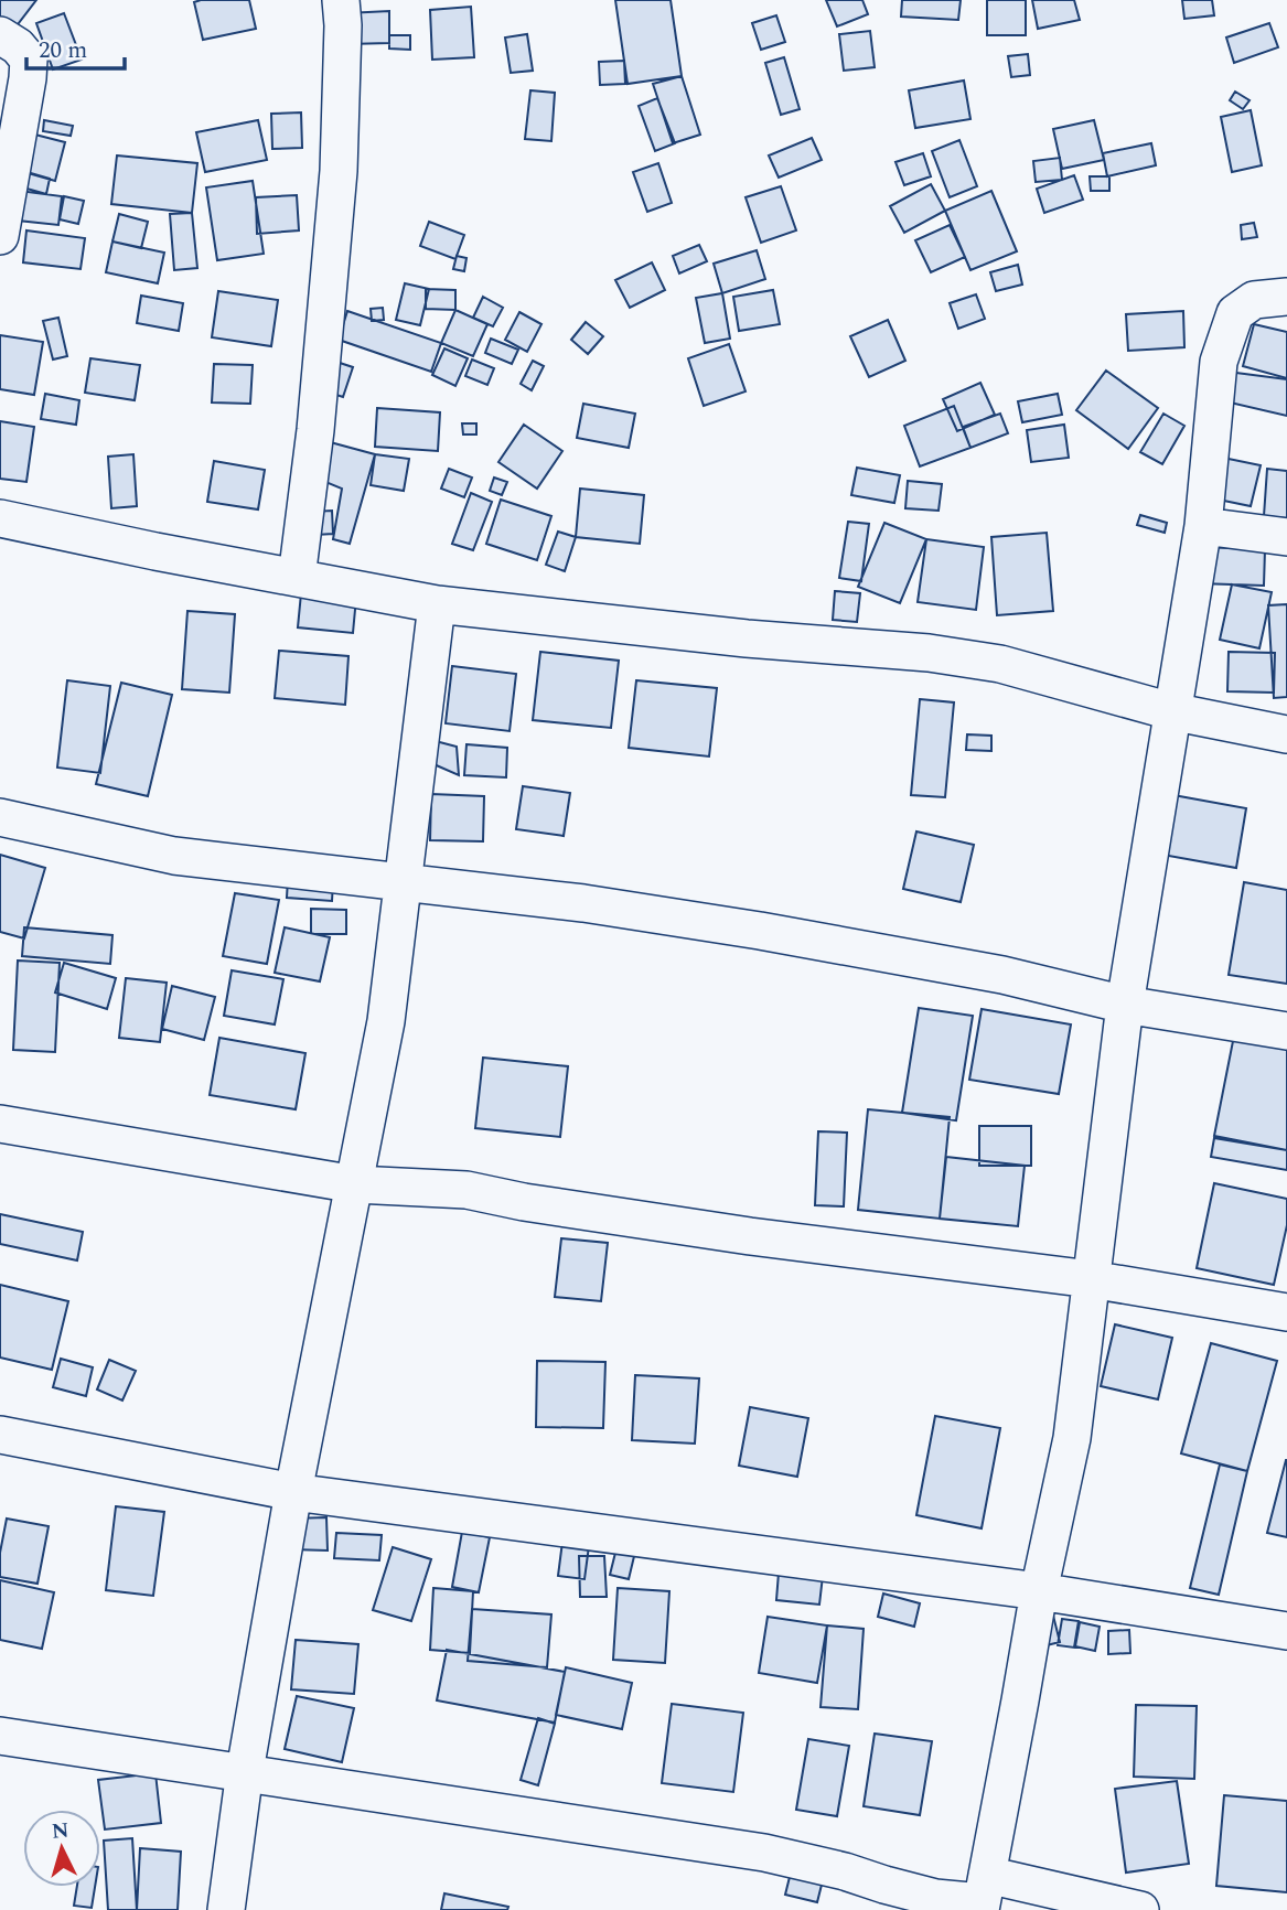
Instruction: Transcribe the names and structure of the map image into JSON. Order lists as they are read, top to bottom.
{
  "scale_bar": "20 m",
  "north": "top"
}
